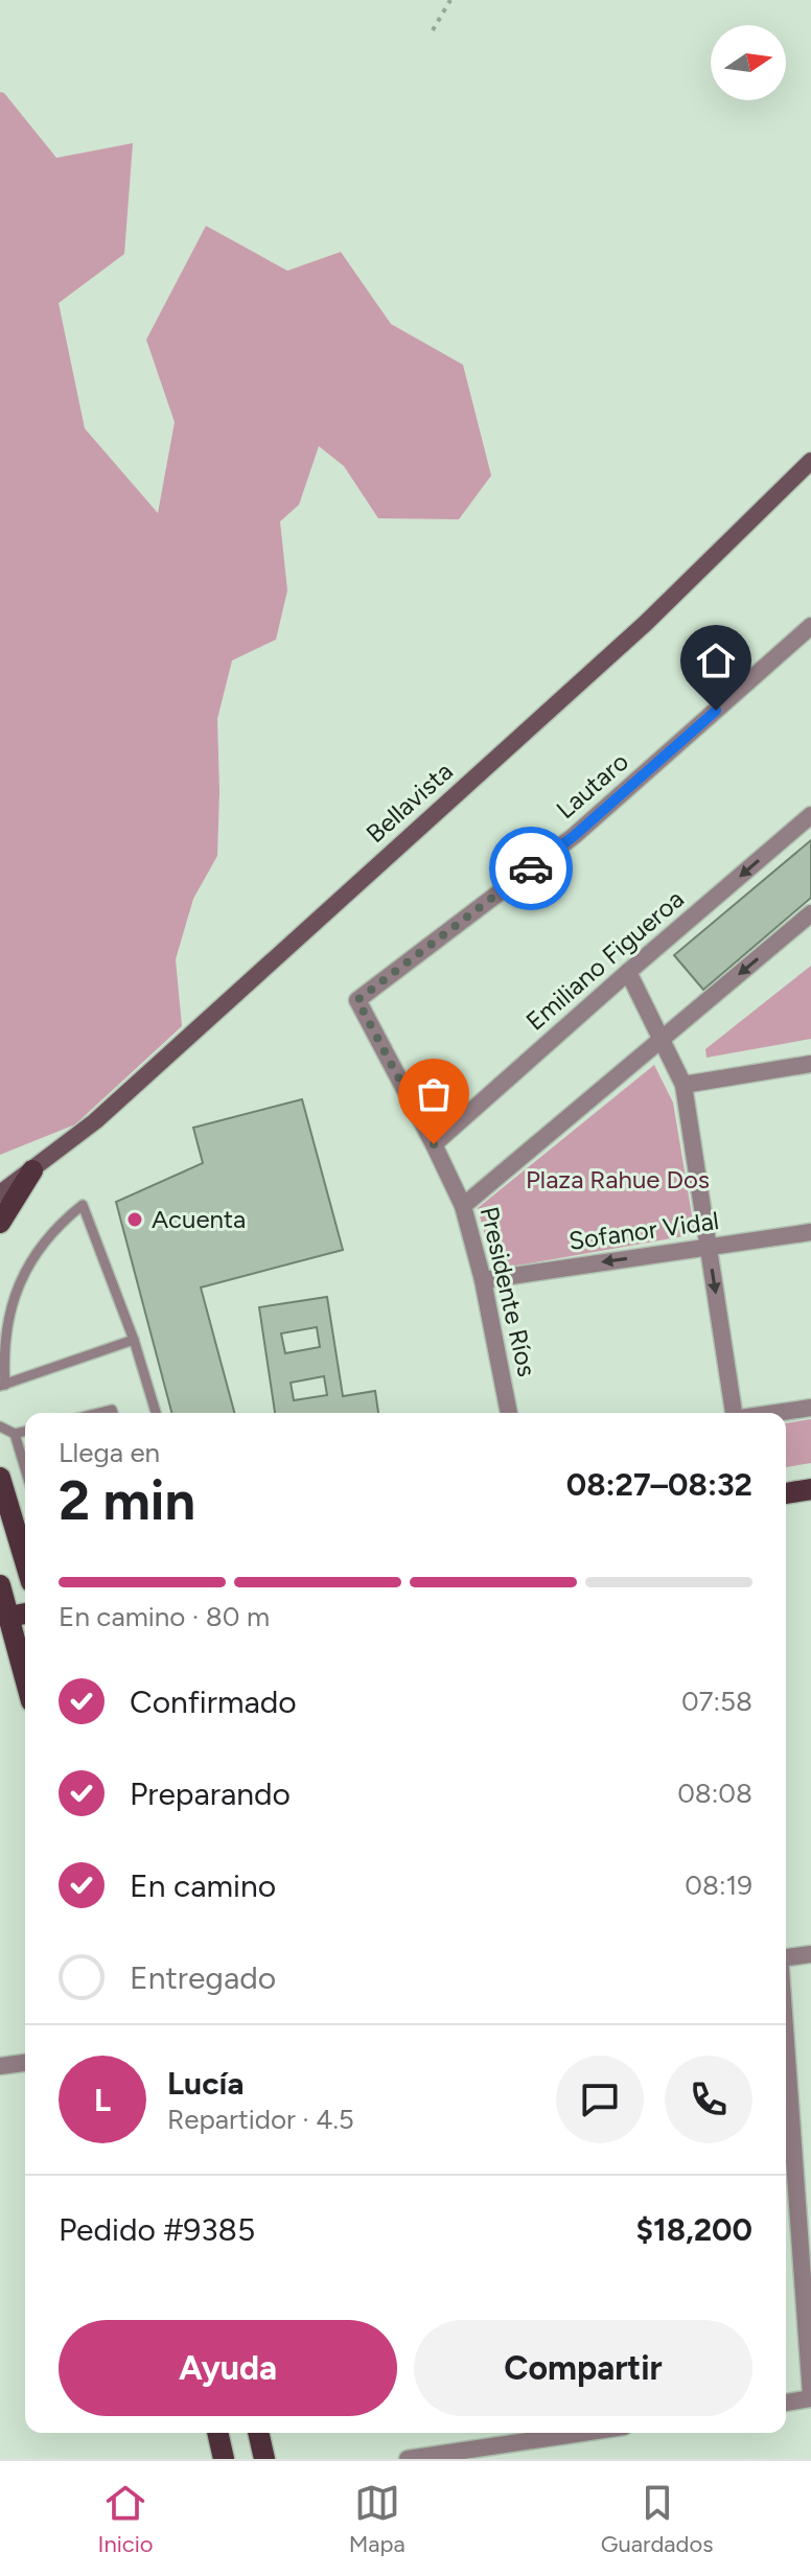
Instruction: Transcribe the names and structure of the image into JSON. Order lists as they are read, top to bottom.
{
  "streets": {
    "main road": ["Bellavista"],
    "street": [
      "Lautaro",
      "Emiliano Figueroa",
      "Sofanor Vidal",
      "Presidente Ríos"
    ]
  },
  "crossings": [
    ["Lautaro", "Presidente Ríos"],
    ["Emiliano Figueroa", "Presidente Ríos"],
    ["Sofanor Vidal", "Presidente Ríos"]
  ],
  "one_way": ["Sofanor Vidal"],
  "parks": ["Plaza Rahue Dos"],
  "places": ["Acuenta"],
  "north": "right",
  "page": {
    "heading": ["2 min", "Llega en", "08:27–08:32"],
    "panel": [
      "Lucía",
      "Repartidor · 4.5",
      "Pedido #9385",
      "$18,200"
    ],
    "bar": "En camino · 80 m",
    "list": [
      ["Confirmado", "07:58"],
      ["Preparando", "08:08"],
      ["En camino", "08:19"],
      "Entregado"
    ],
    "round": "L",
    "buttons": ["Ayuda", "Compartir"],
    "tabs": ["Inicio", "Mapa", "Guardados"]
  }
}
